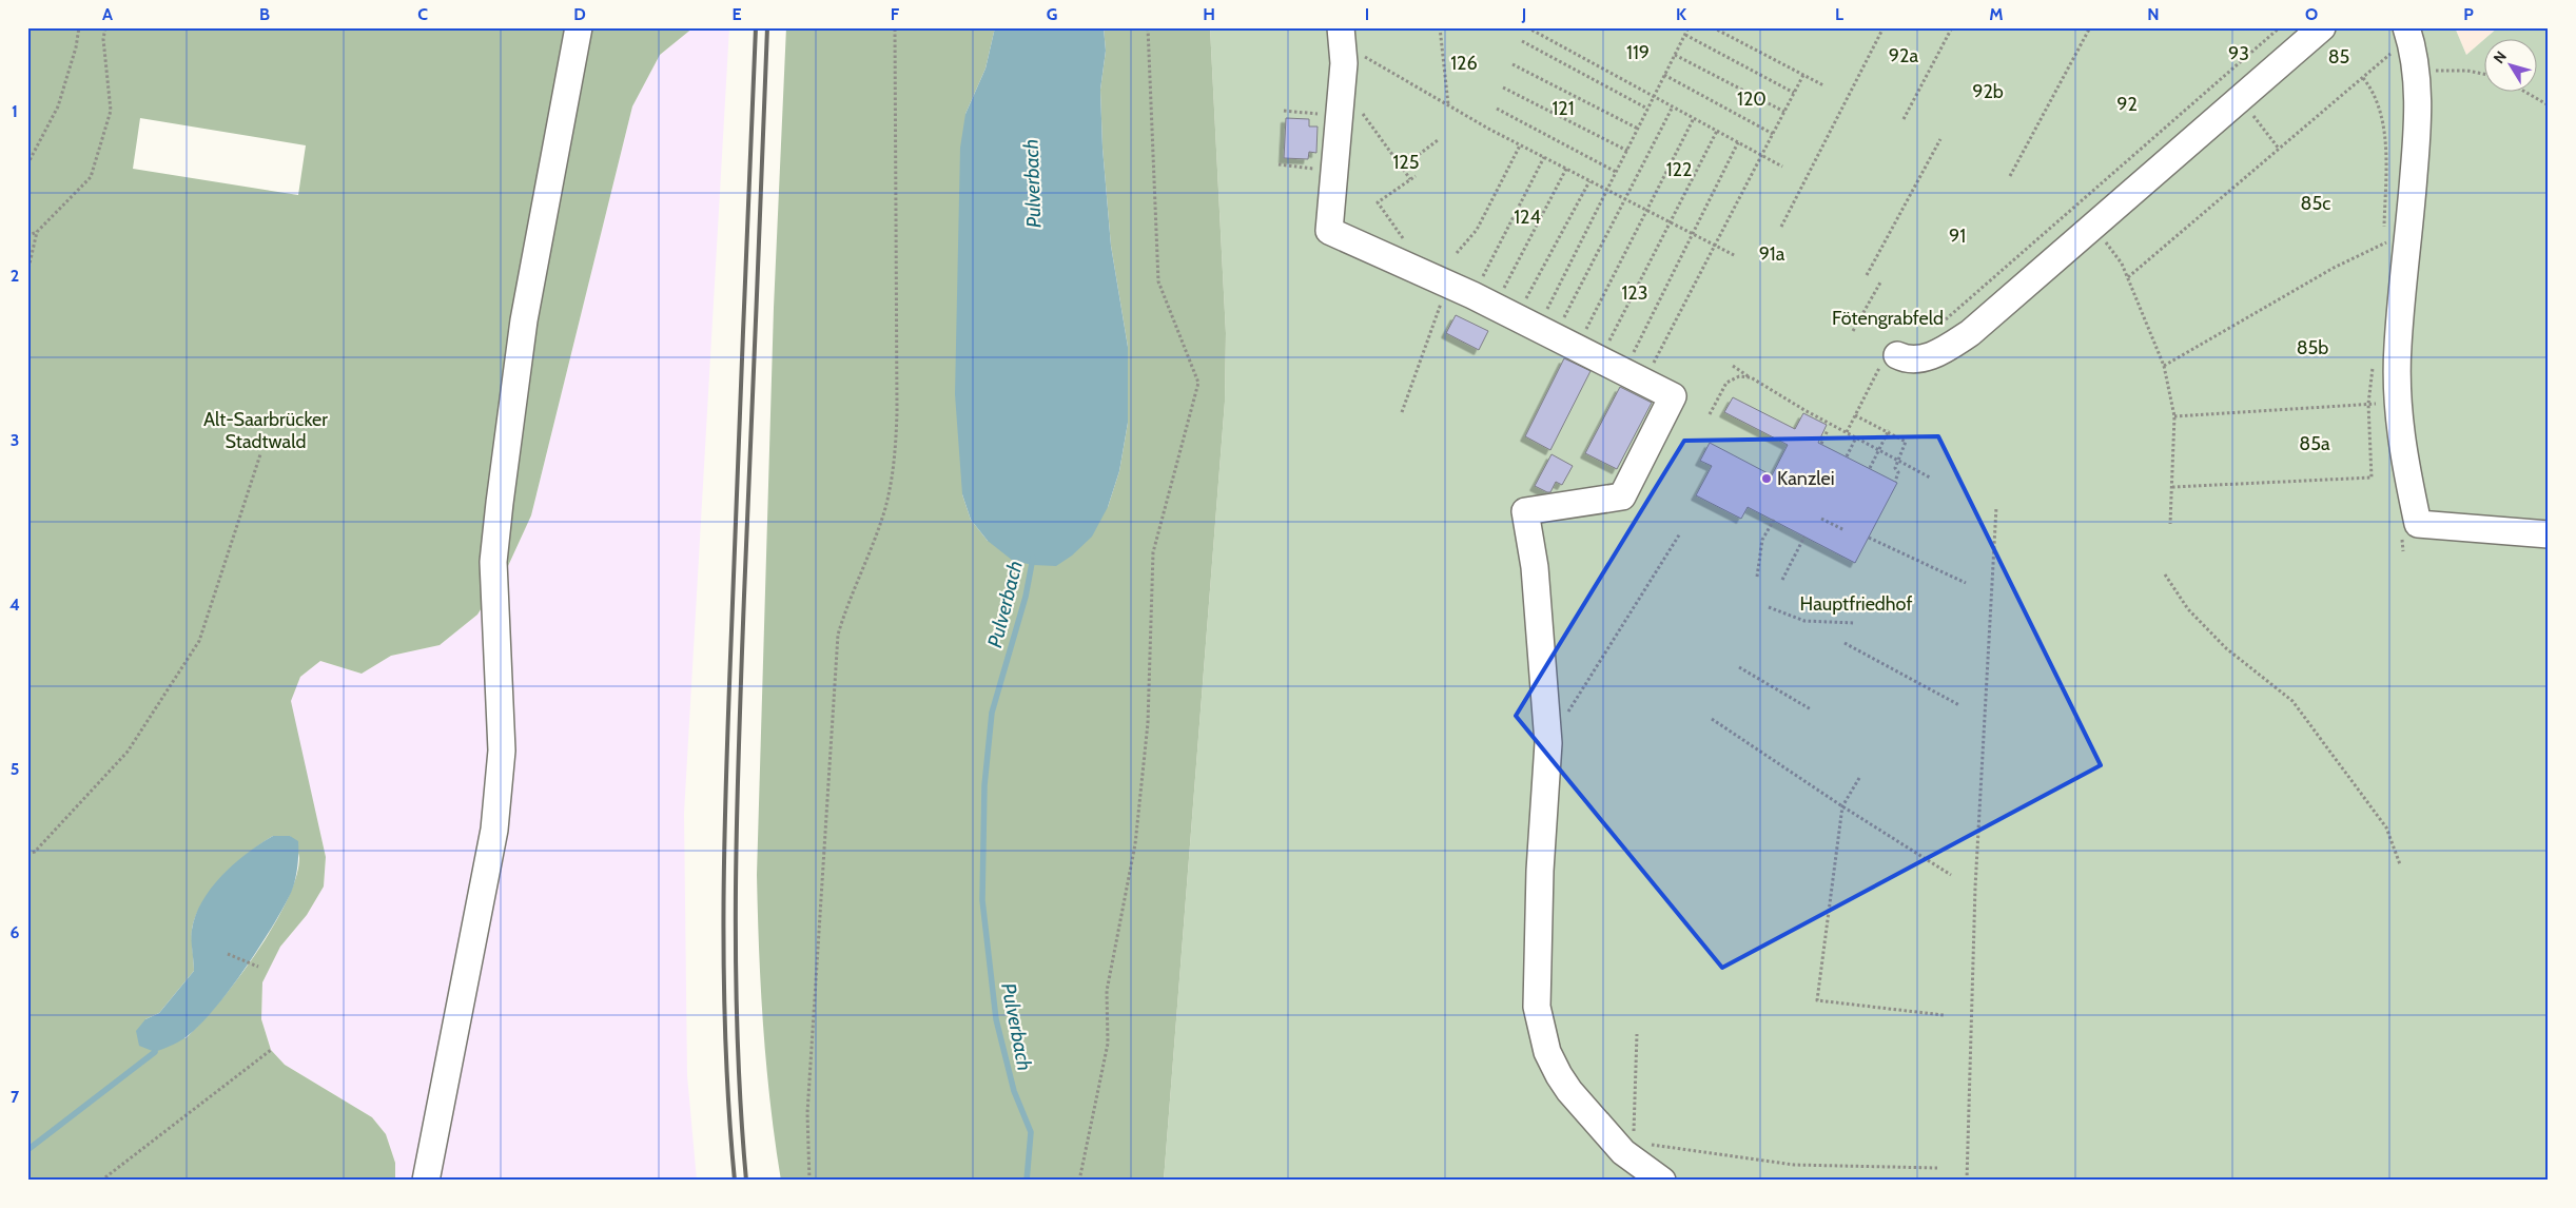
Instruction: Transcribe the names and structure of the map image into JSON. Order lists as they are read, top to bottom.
{
  "water": ["Pulverbach"],
  "parks": [
    "119",
    "93",
    "92a",
    "85",
    "126",
    "92b",
    "120",
    "92",
    "121",
    "125",
    "122",
    "85c",
    "124",
    "91",
    "91a",
    "123",
    "Fötengrabfeld",
    "85b",
    "Alt-Saarbrücker Stadtwald",
    "85a",
    "Hauptfriedhof"
  ],
  "places": ["Kanzlei"],
  "north": "top left",
  "grid": {
    "columns": [
      "A",
      "B",
      "C",
      "D",
      "E",
      "F",
      "G",
      "H",
      "I",
      "J",
      "K",
      "L",
      "M",
      "N",
      "O",
      "P"
    ],
    "rows": [
      "1",
      "2",
      "3",
      "4",
      "5",
      "6",
      "7"
    ]
  }
}
